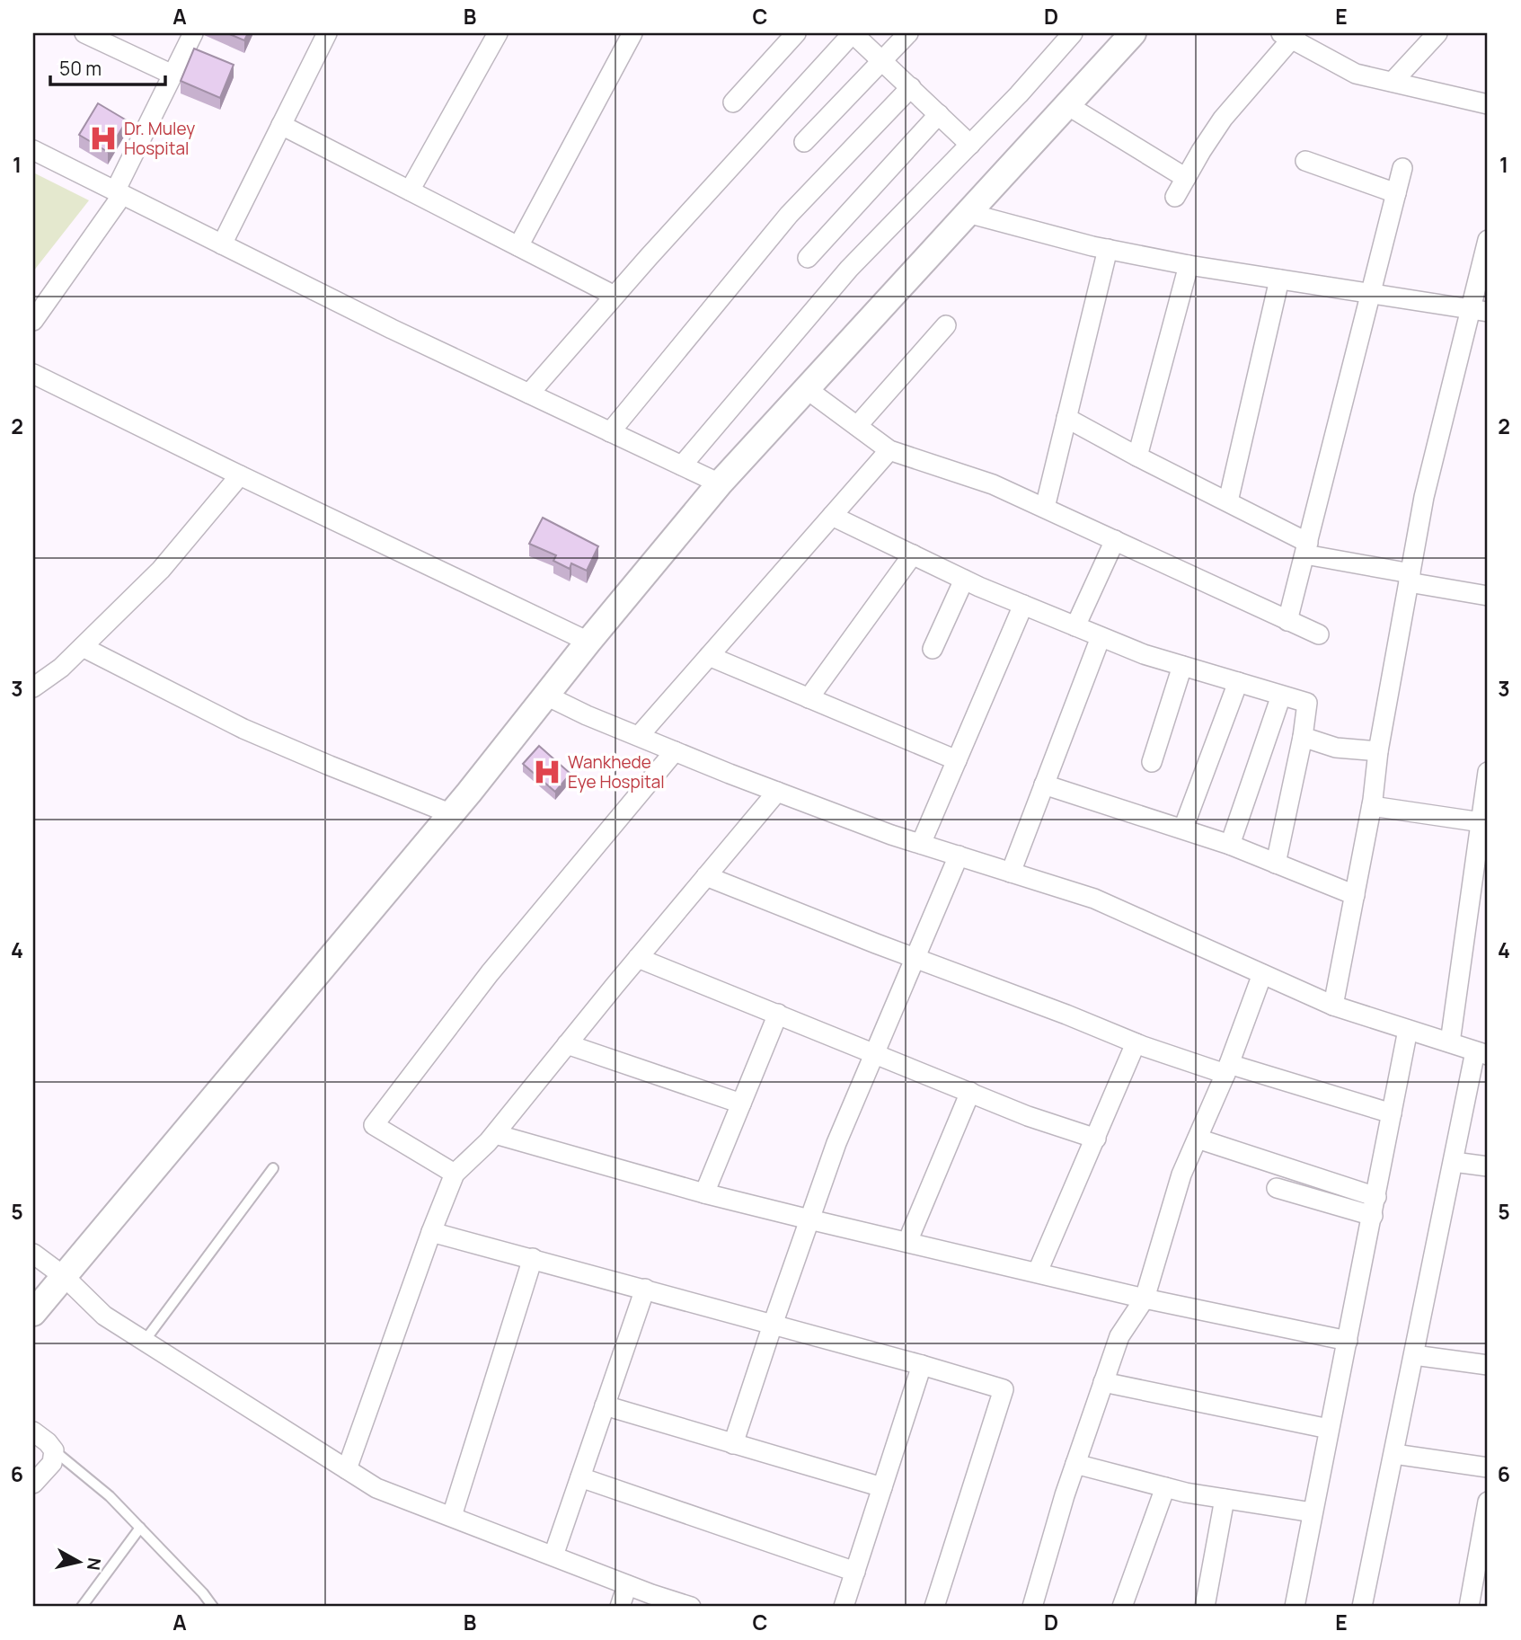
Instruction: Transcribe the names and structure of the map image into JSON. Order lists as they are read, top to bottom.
{
  "places": {
    "hospital": ["Dr. Muley Hospital", "Wankhede Eye Hospital"]
  },
  "scale_bar": "50 m",
  "north": "right",
  "grid": {
    "columns": [
      "A",
      "B",
      "C",
      "D",
      "E"
    ],
    "rows": [
      "1",
      "2",
      "3",
      "4",
      "5",
      "6"
    ]
  }
}
